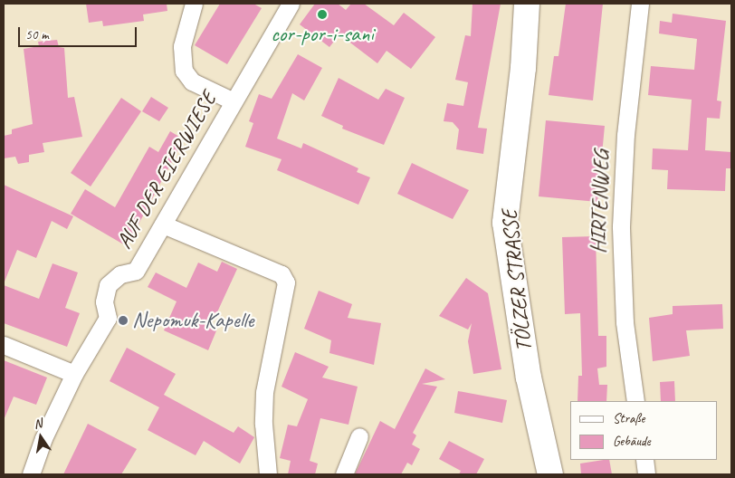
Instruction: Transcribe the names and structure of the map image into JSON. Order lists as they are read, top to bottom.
{
  "streets": {
    "main road": ["TÖLZER STRASSE"],
    "street": ["AUF DER EIERWIESE", "HIRTENWEG"]
  },
  "places": ["cor-por-i-sani", "Nepomuk-Kapelle"],
  "legend": ["Straße", "Gebäude"],
  "scale_bar": "50 m",
  "north": "top"
}
